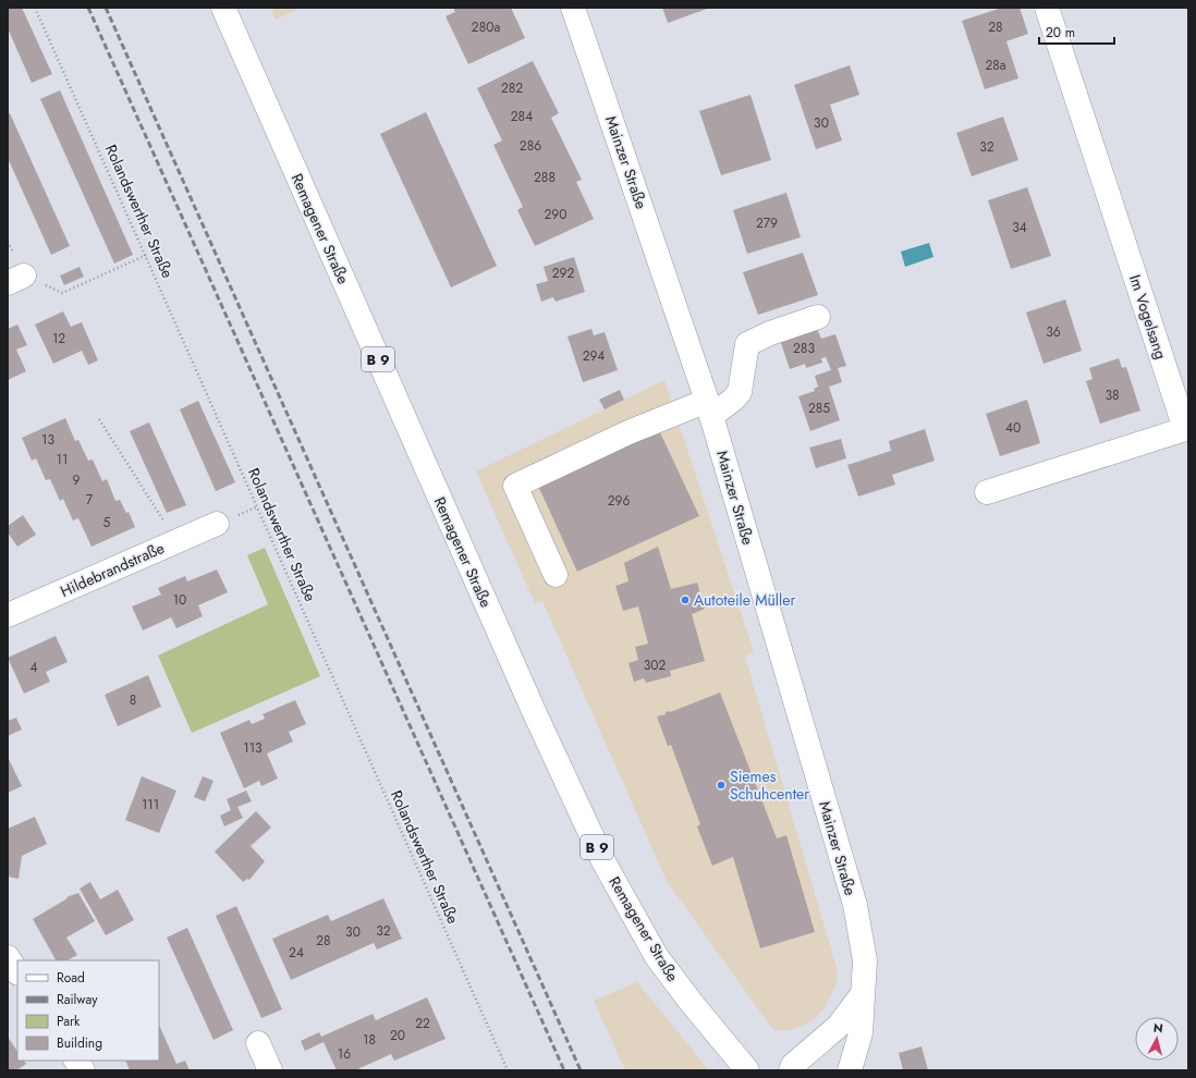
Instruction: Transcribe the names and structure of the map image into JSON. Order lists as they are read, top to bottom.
{
  "streets": {
    "main road": [
      "Mainzer Straße",
      "Remagener Straße",
      "Im Vogelsang",
      "B 9",
      "Hildebrandstraße"
    ],
    "path": ["Rolandswerther Straße"]
  },
  "places": ["Autoteile Müller", "Siemes Schuhcenter"],
  "house_numbers": [
    "280a",
    "28",
    "28a",
    "282",
    "284",
    "30",
    "286",
    "32",
    "288",
    "290",
    "279",
    "34",
    "292",
    "36",
    "12",
    "283",
    "294",
    "38",
    "285",
    "40",
    "13",
    "11",
    "9",
    "7",
    "296",
    "5",
    "10",
    "302",
    "4",
    "8",
    "113",
    "111",
    "32",
    "30",
    "28",
    "24",
    "22",
    "20",
    "18",
    "16"
  ],
  "legend": [
    "Road",
    "Railway",
    "Park",
    "Building"
  ],
  "scale_bar": "20 m",
  "north": "top"
}
